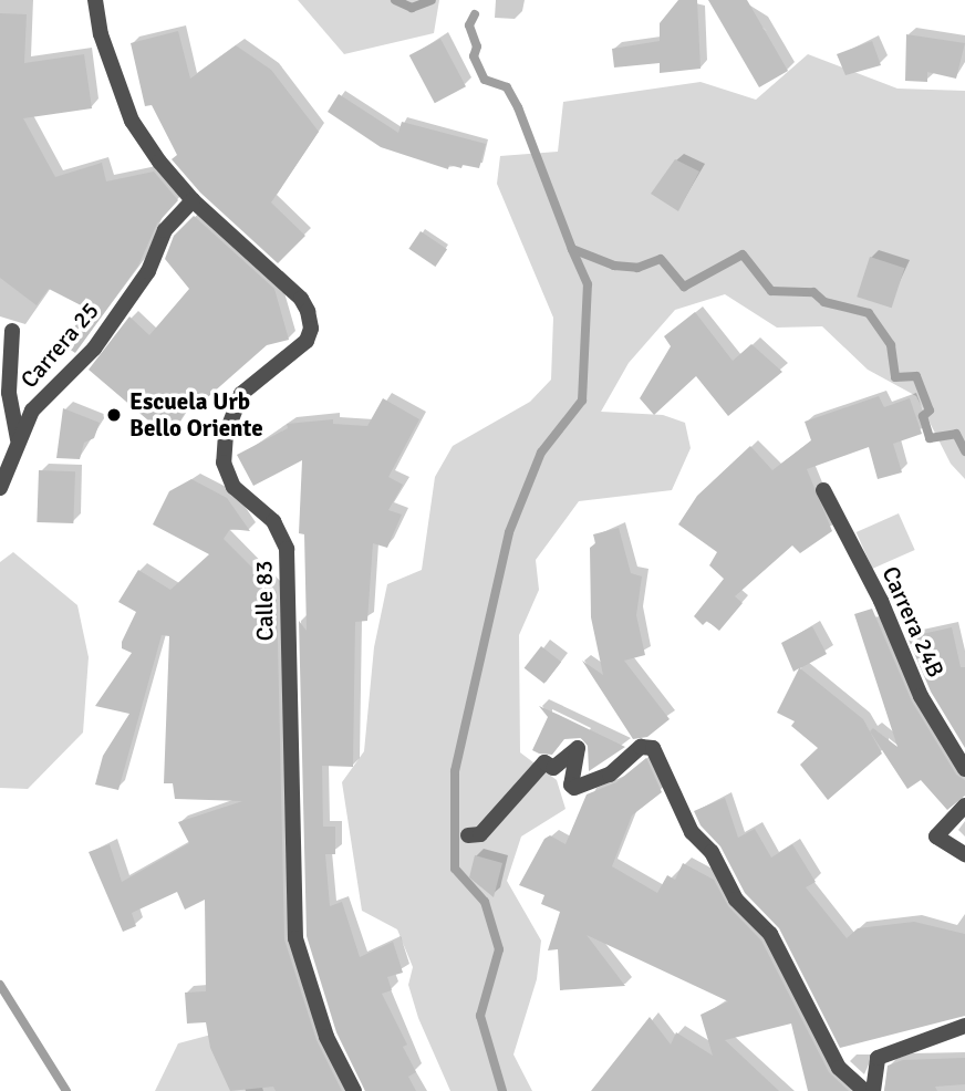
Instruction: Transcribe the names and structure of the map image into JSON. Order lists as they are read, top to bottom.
{
  "streets": {
    "street": ["Carrera 25", "Calle 83", "Carrera 24B"]
  },
  "crossings": [
    ["Carrera 25", "Calle 83"]
  ],
  "places": ["Escuela Urb Bello Oriente"]
}
